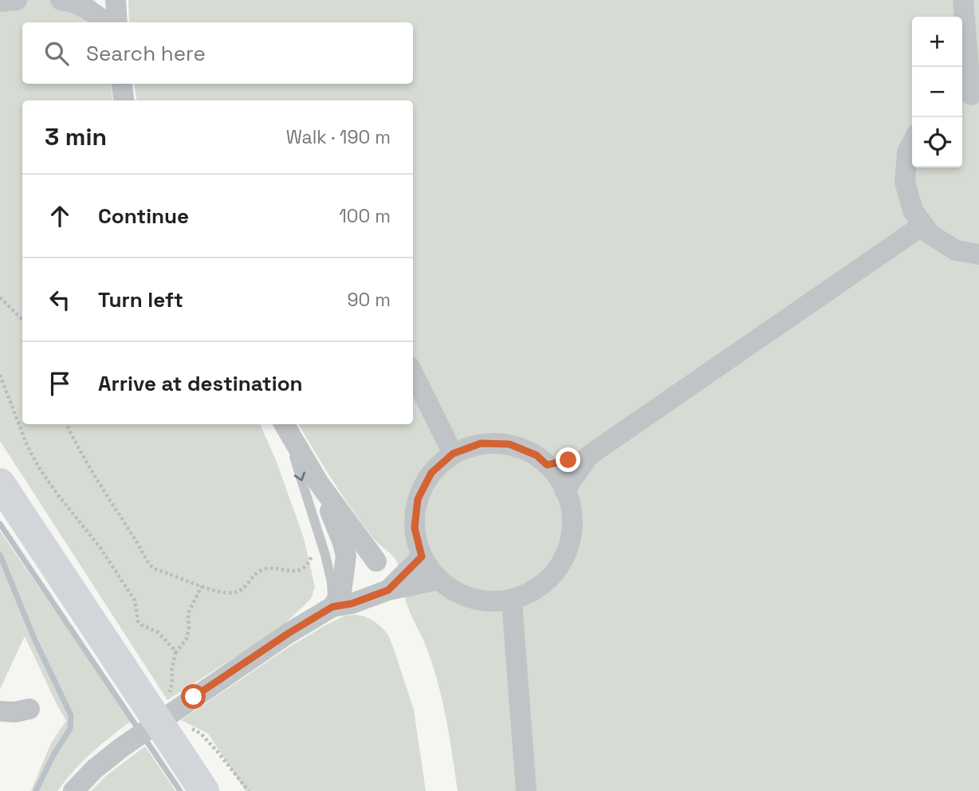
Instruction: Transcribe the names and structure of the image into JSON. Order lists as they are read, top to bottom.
{
  "page": {
    "map_buttons": ["+", "−"],
    "search": "Search here",
    "heading": ["3 min", "Walk · 190 m"],
    "list": [
      ["Continue", "100 m"],
      ["Turn left", "90 m"],
      "Arrive at destination"
    ]
  }
}
